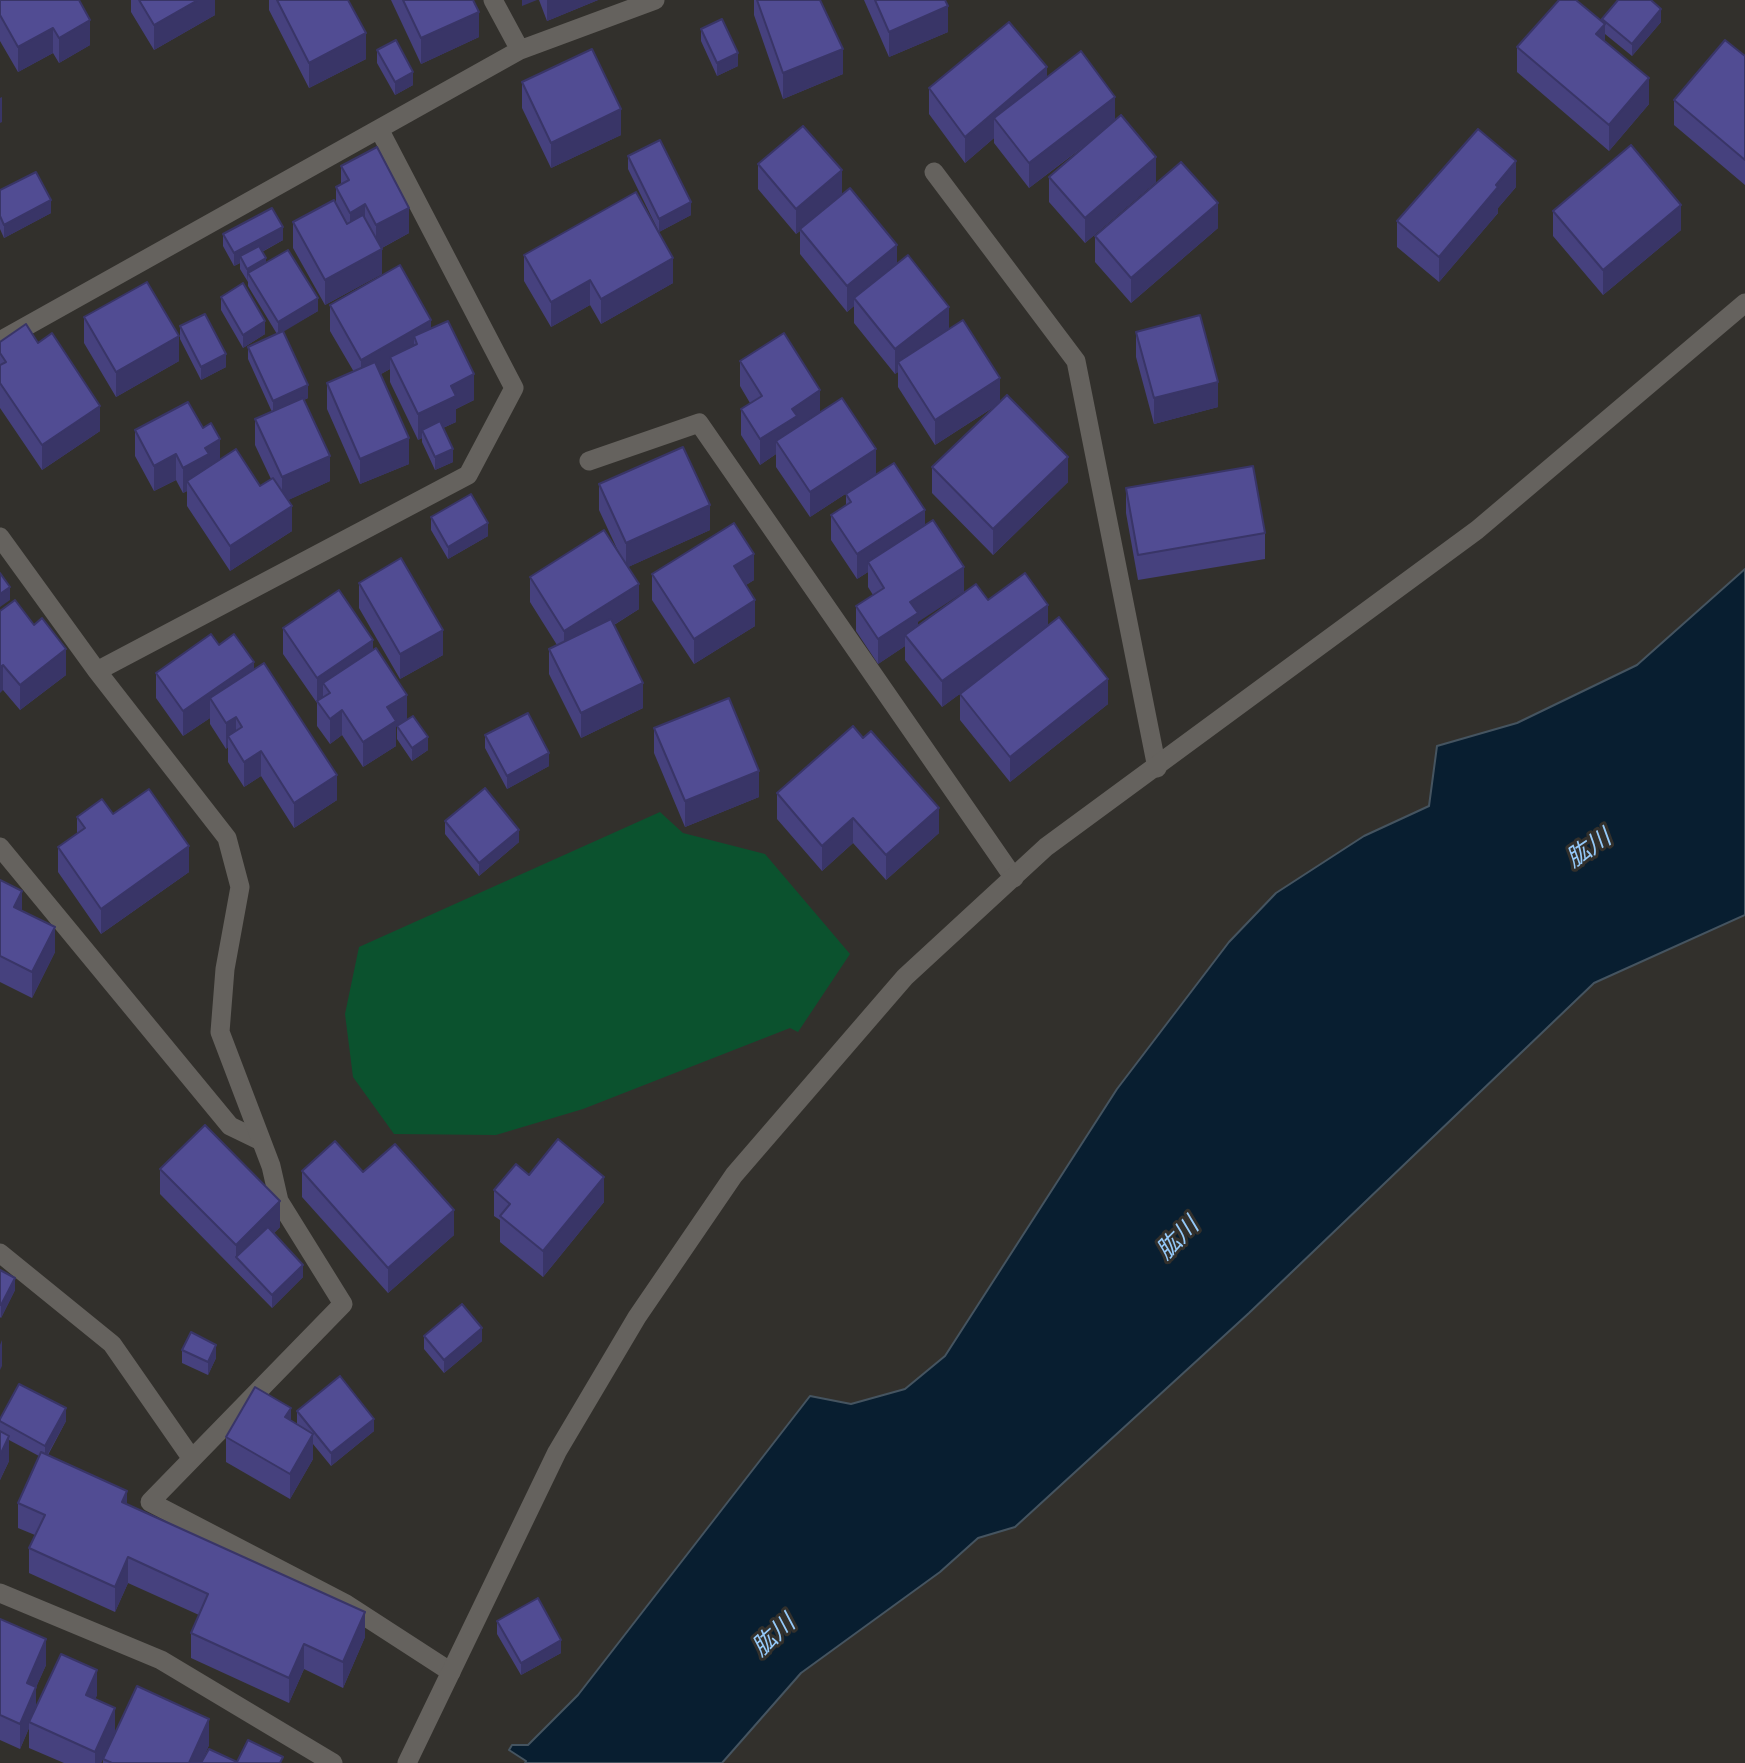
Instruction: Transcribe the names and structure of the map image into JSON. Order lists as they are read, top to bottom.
{
  "water": ["肱川"]
}
